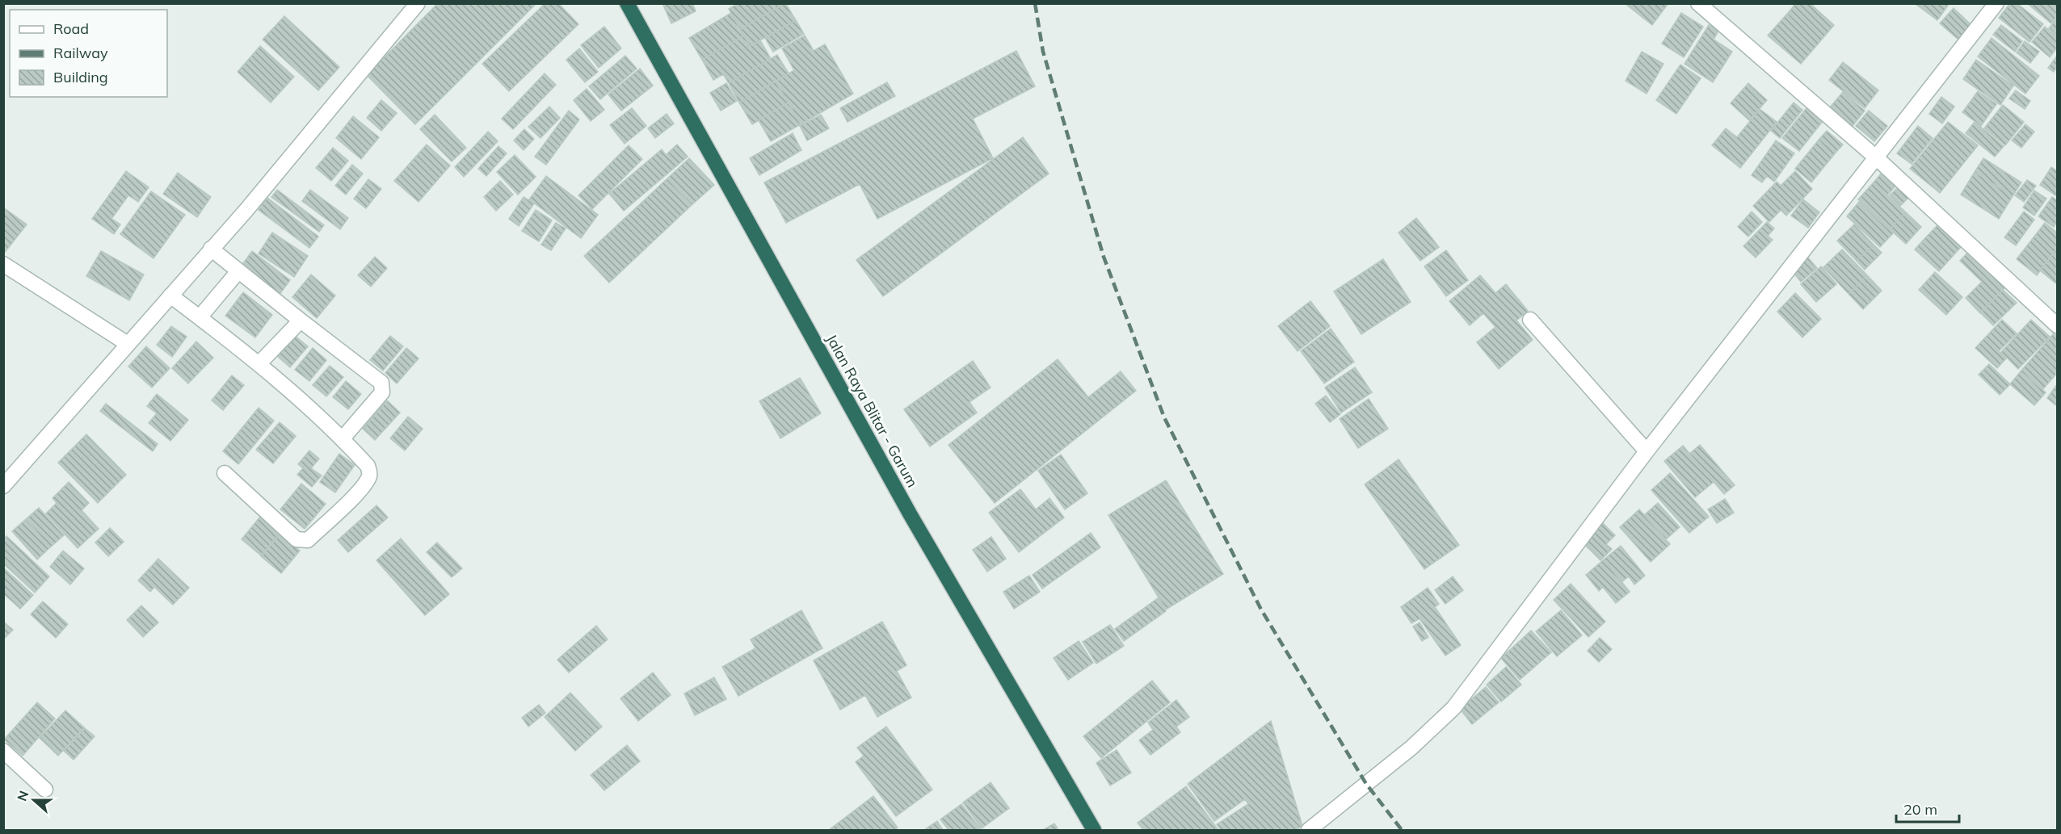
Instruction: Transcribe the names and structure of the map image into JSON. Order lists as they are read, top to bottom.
{
  "streets": {
    "highway": ["Jalan Raya Blitar - Garum"]
  },
  "legend": ["Road", "Railway", "Building"],
  "scale_bar": "20 m",
  "north": "left"
}
